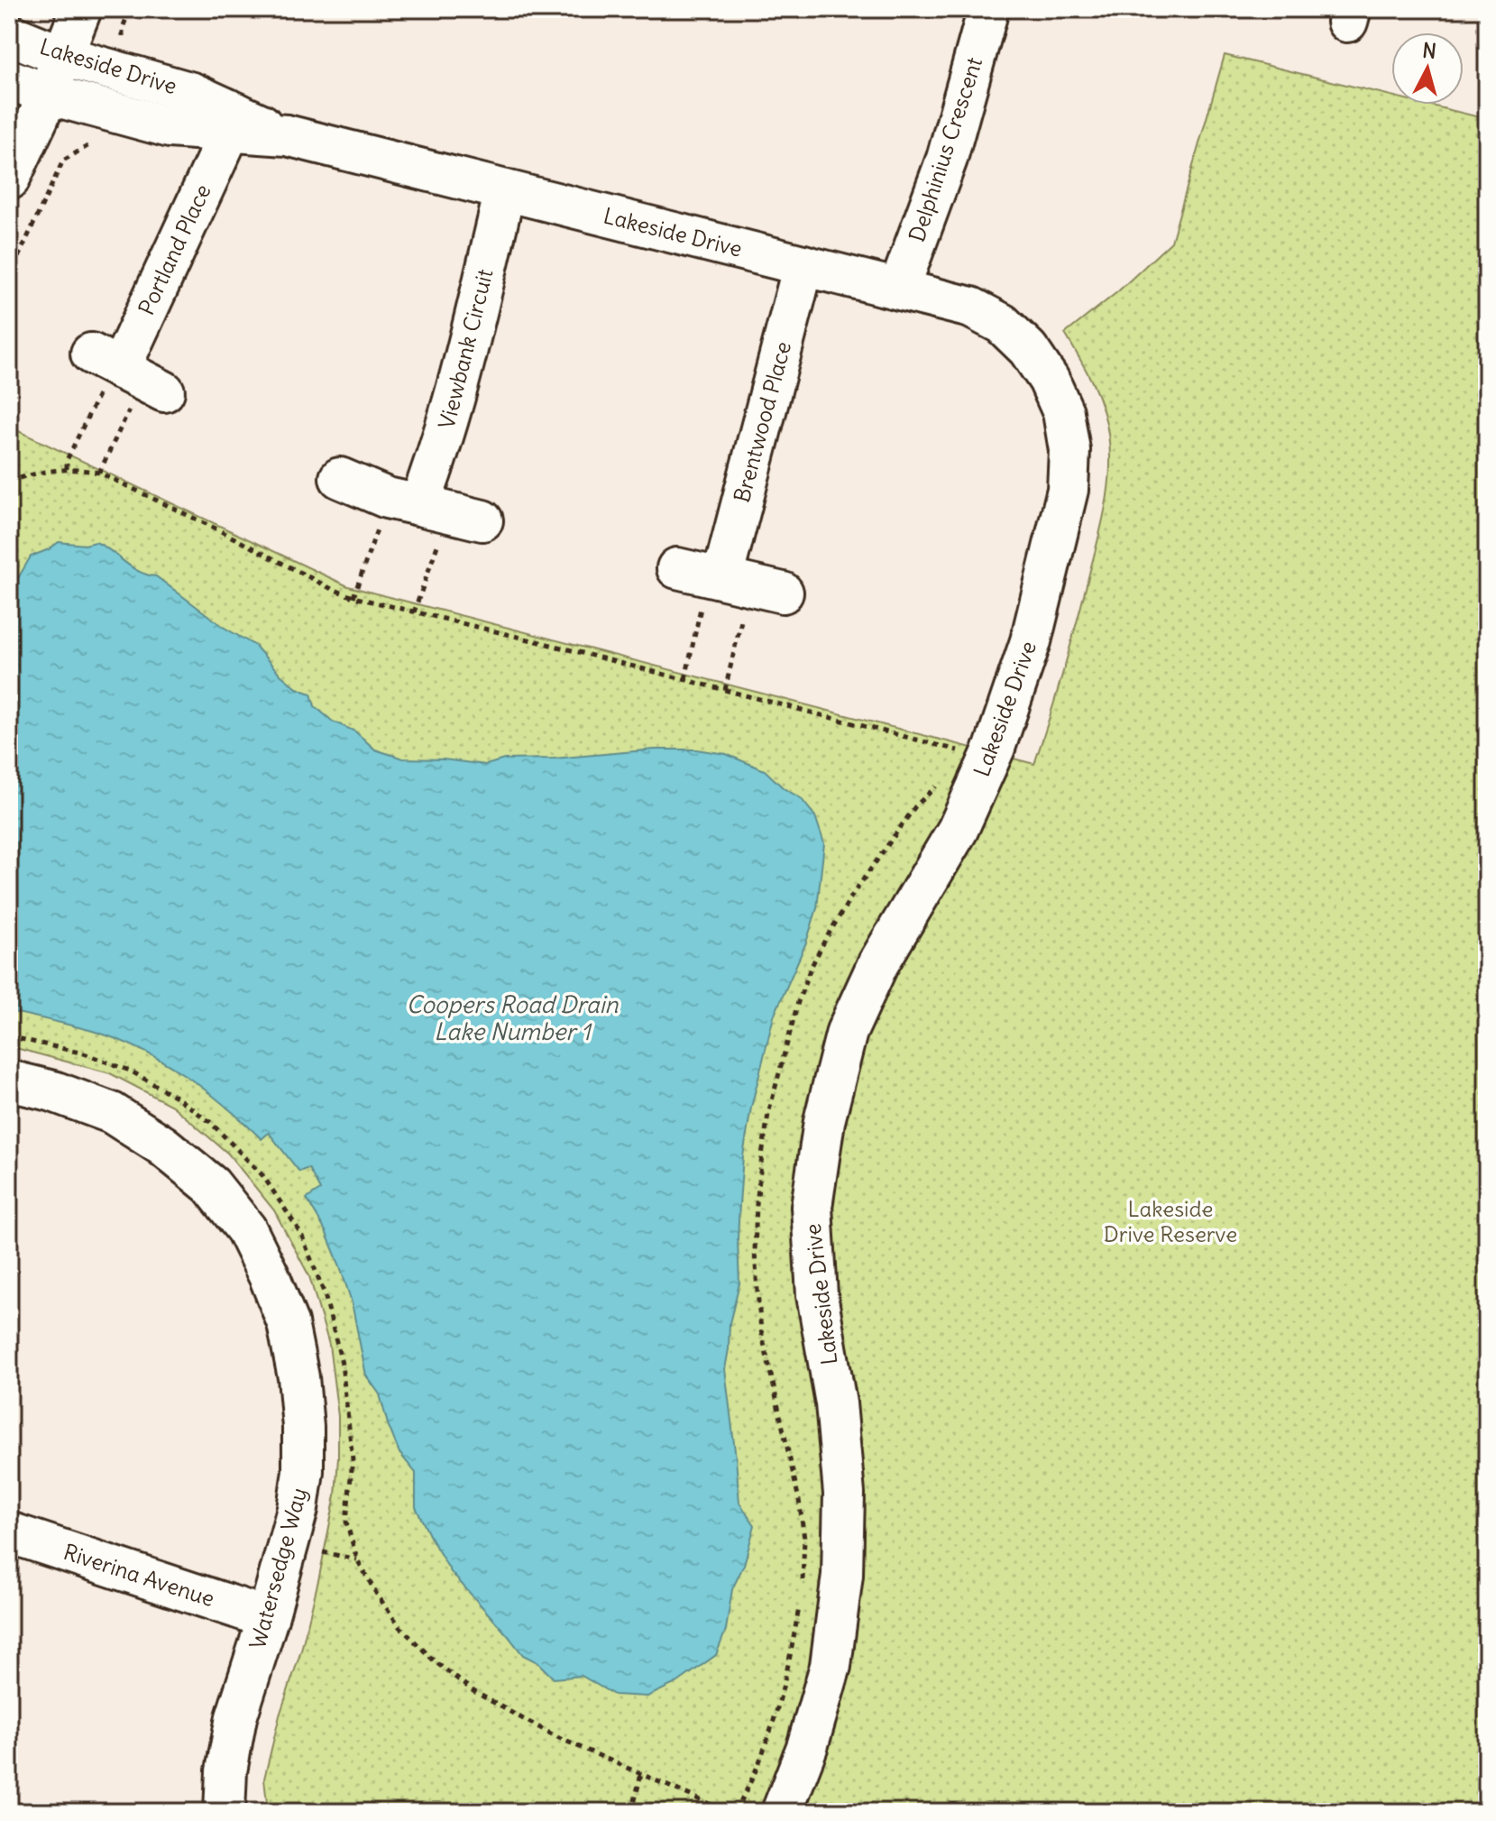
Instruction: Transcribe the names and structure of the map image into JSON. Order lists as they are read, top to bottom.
{
  "streets": {
    "street": [
      "Lakeside Drive",
      "Delphinius Crescent",
      "Portland Place",
      "Viewbank Circuit",
      "Brentwood Place",
      "Watersedge Way",
      "Riverina Avenue"
    ]
  },
  "crossings": [
    ["Lakeside Drive", "Delphinius Crescent"],
    ["Lakeside Drive", "Portland Place"],
    ["Lakeside Drive", "Viewbank Circuit"],
    ["Lakeside Drive", "Brentwood Place"],
    ["Watersedge Way", "Riverina Avenue"]
  ],
  "water": ["Coopers Road Drain Lake Number 1"],
  "parks": ["Lakeside Drive Reserve"],
  "north": "top"
}
